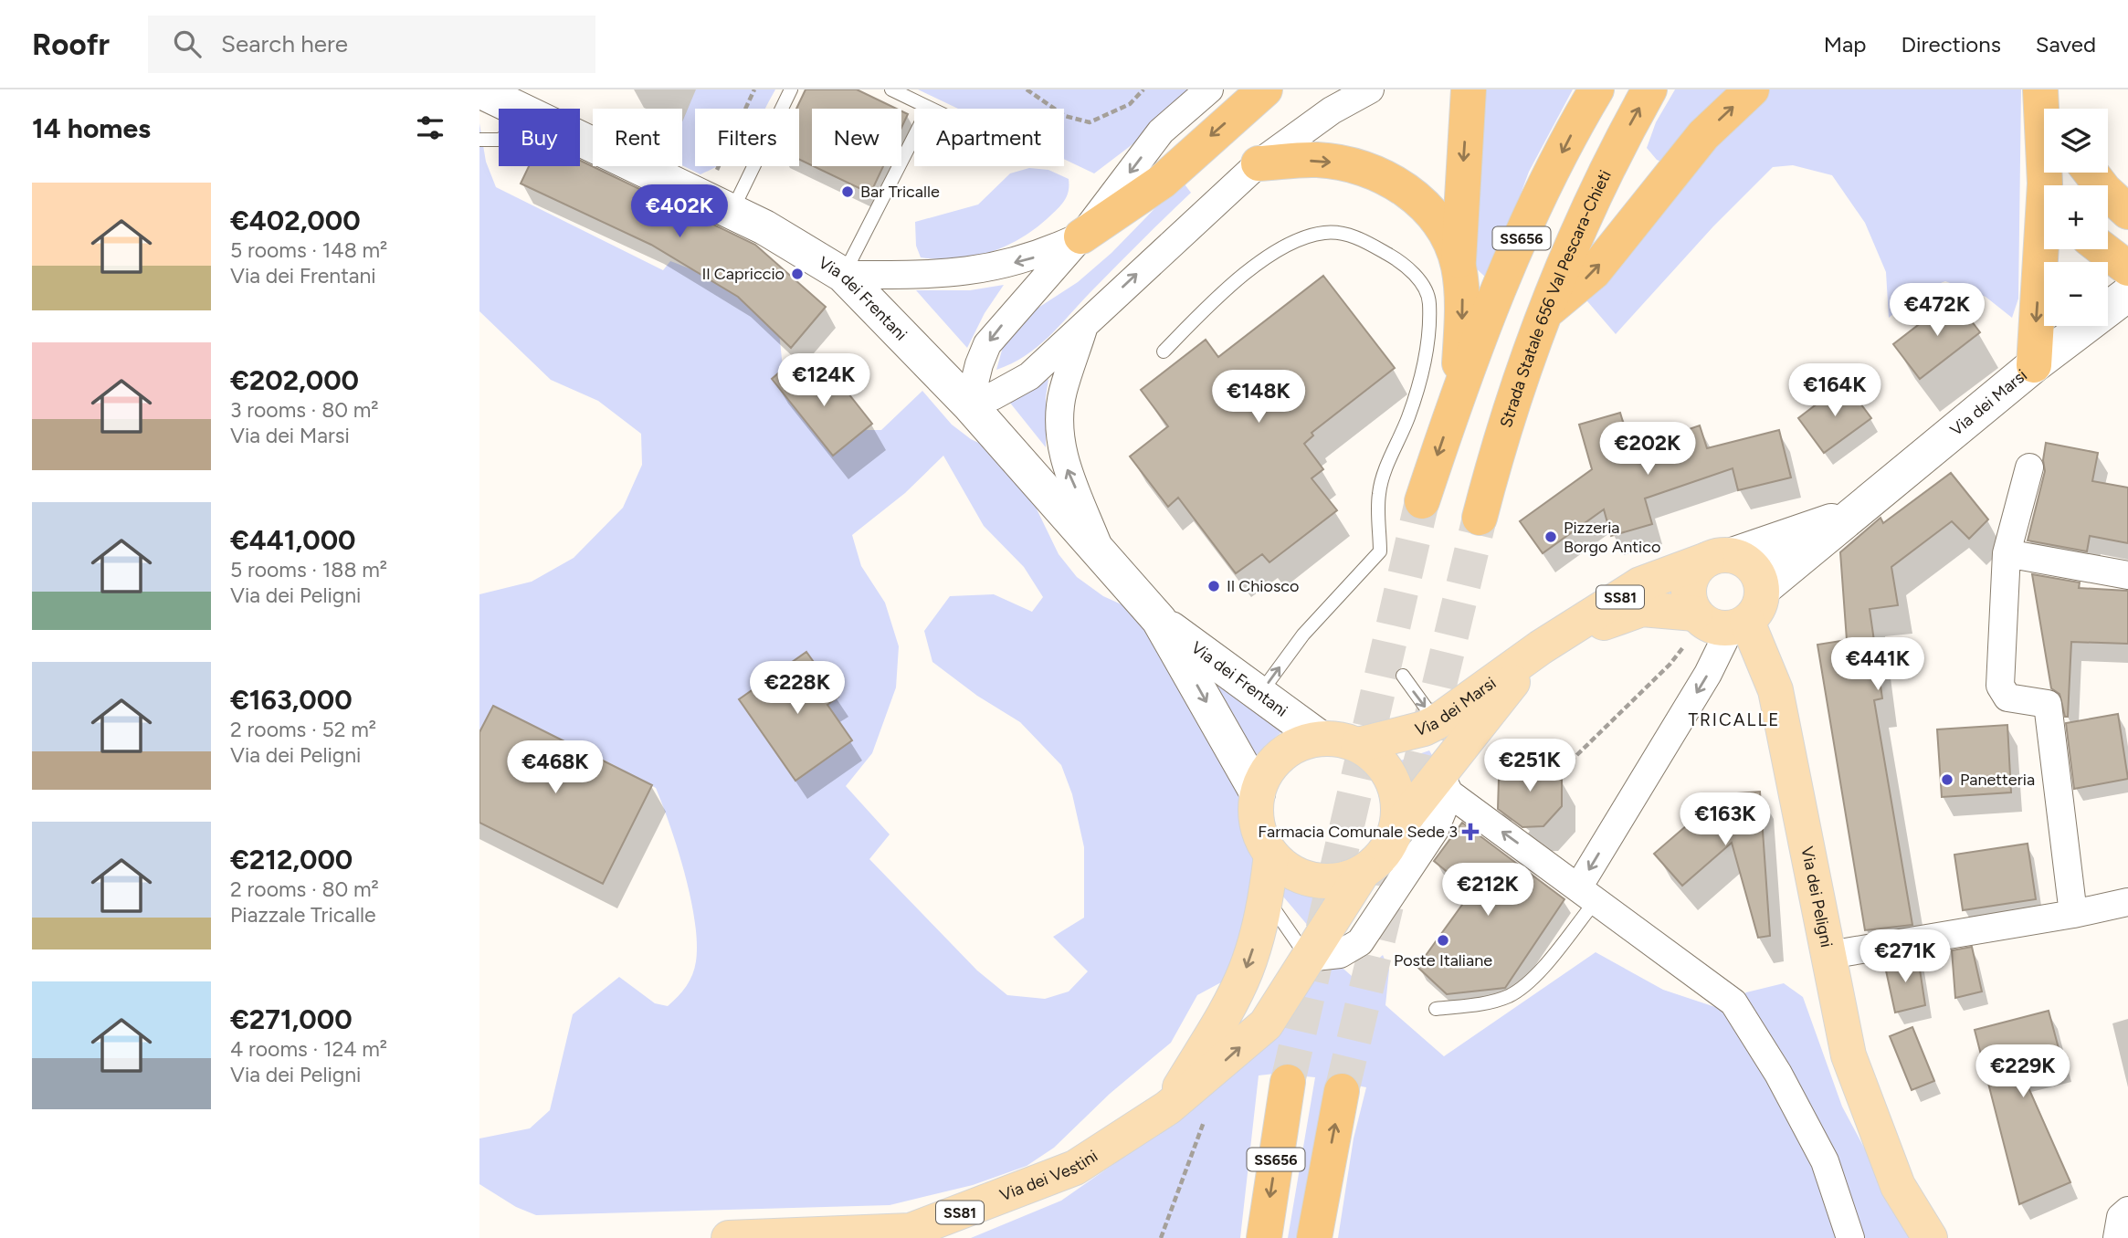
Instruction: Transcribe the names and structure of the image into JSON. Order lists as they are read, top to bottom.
{
  "streets": {
    "highway": ["SS656", "Strada Statale 656 Val Pescara-Chieti"],
    "main road": [
      "Via dei Frentani",
      "Via dei Marsi",
      "SS81",
      "Via dei Peligni",
      "Via dei Vestini"
    ]
  },
  "crossings": [
    ["Via dei Frentani", "Via dei Marsi"],
    ["Via dei Frentani", "SS81"],
    ["Via dei Frentani", "Via dei Vestini"],
    ["Via dei Marsi", "SS81"],
    ["Via dei Marsi", "Via dei Peligni"],
    ["Via dei Marsi", "Via dei Vestini"],
    ["SS81", "Via dei Vestini"]
  ],
  "districts": ["TRICALLE"],
  "places": {
    "other": [
      "Bar Tricalle",
      "Il Capriccio",
      "Pizzeria Borgo Antico",
      "Il Chiosco",
      "Panetteria",
      "Poste Italiane"
    ],
    "health": ["Farmacia Comunale Sede 3"]
  },
  "page": {
    "header": "Roofr",
    "search": "Search here",
    "nav": ["Map", "Directions", "Saved"],
    "heading": "14 homes",
    "map_buttons": ["+", "−"],
    "chip": [
      "Buy",
      "Rent",
      "Filters",
      "New",
      "Apartment"
    ],
    "list": [
      {
        "name": "€402,000",
        "note": "5 rooms · 148 m² · Via dei Frentani"
      },
      {
        "name": "€202,000",
        "note": "3 rooms · 80 m² · Via dei Marsi"
      },
      {
        "name": "€441,000",
        "note": "5 rooms · 188 m² · Via dei Peligni"
      },
      {
        "name": "€163,000",
        "note": "2 rooms · 52 m² · Via dei Peligni"
      },
      {
        "name": "€212,000",
        "note": "2 rooms · 80 m² · Piazzale Tricalle"
      },
      {
        "name": "€271,000",
        "note": "4 rooms · 124 m² · Via dei Peligni"
      }
    ],
    "price": [
      "€402K",
      "€472K",
      "€124K",
      "€164K",
      "€148K",
      "€202K",
      "€441K",
      "€228K",
      "€251K",
      "€468K",
      "€163K",
      "€212K",
      "€271K",
      "€229K"
    ]
  }
}
